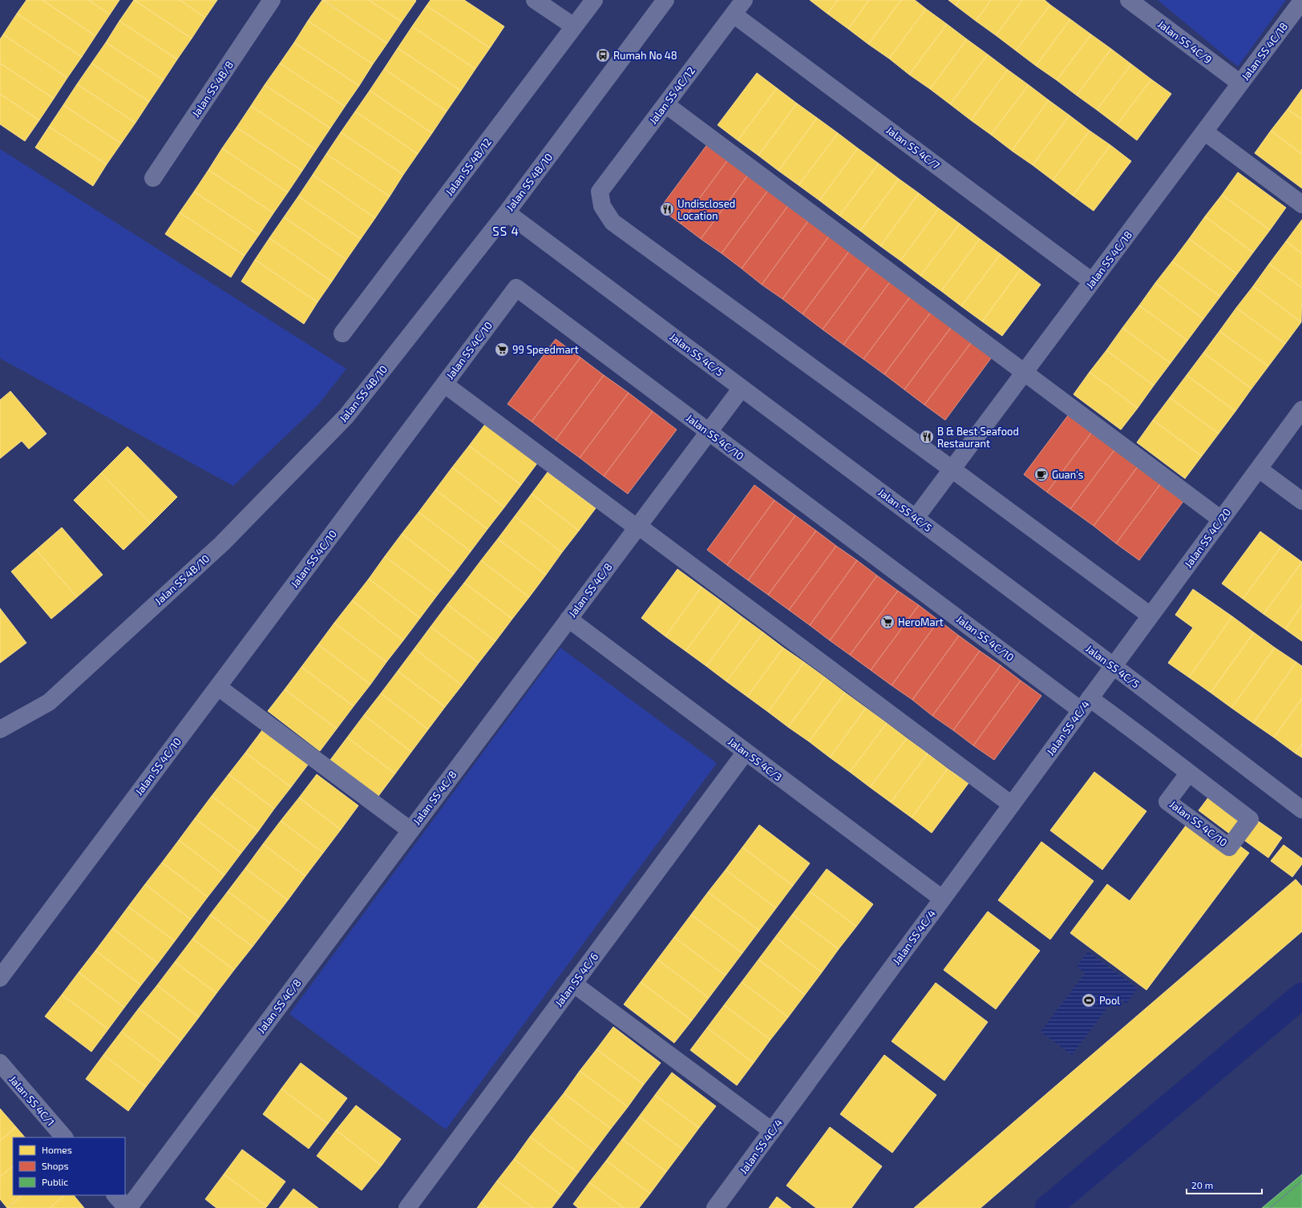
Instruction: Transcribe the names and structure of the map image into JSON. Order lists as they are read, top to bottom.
{
  "streets": {
    "street": [
      "Jalan SS 4C/9",
      "Jalan SS 4C/18",
      "Jalan SS 4B/8",
      "Jalan SS 4C/12",
      "Jalan SS 4C/7",
      "Jalan SS 4B/12",
      "Jalan SS 4B/10",
      "Jalan SS 4C/10",
      "Jalan SS 4C/5",
      "Jalan SS 4C/20",
      "Jalan SS 4C/8",
      "Jalan SS 4C/4",
      "Jalan SS 4C/3",
      "Jalan SS 4C/6",
      "Jalan SS 4C/1"
    ]
  },
  "crossings": [
    ["Jalan SS 4C/9", "Jalan SS 4C/18"],
    ["Jalan SS 4C/18", "Jalan SS 4C/12"],
    ["Jalan SS 4C/18", "Jalan SS 4C/7"],
    ["Jalan SS 4C/18", "Jalan SS 4C/5"],
    ["Jalan SS 4C/12", "Jalan SS 4C/7"],
    ["Jalan SS 4B/10", "Jalan SS 4C/5"],
    ["Jalan SS 4C/10", "Jalan SS 4C/8"],
    ["Jalan SS 4C/10", "Jalan SS 4C/4"],
    ["Jalan SS 4C/5", "Jalan SS 4C/20"],
    ["Jalan SS 4C/5", "Jalan SS 4C/8"],
    ["Jalan SS 4C/5", "Jalan SS 4C/4"],
    ["Jalan SS 4C/20", "Jalan SS 4C/4"],
    ["Jalan SS 4C/8", "Jalan SS 4C/3"],
    ["Jalan SS 4C/4", "Jalan SS 4C/3"],
    ["Jalan SS 4C/3", "Jalan SS 4C/6"]
  ],
  "districts": ["SS 4"],
  "places": {
    "bus stop": ["Rumah No 48"],
    "restaurant": ["Undisclosed Location", "B & Best Seafood Restaurant"],
    "supermarket": ["99 Speedmart", "HeroMart"],
    "cafe": ["Guan's"],
    "sports": ["Pool"]
  },
  "legend": ["Homes", "Shops", "Public"],
  "scale_bar": "20 m"
}
